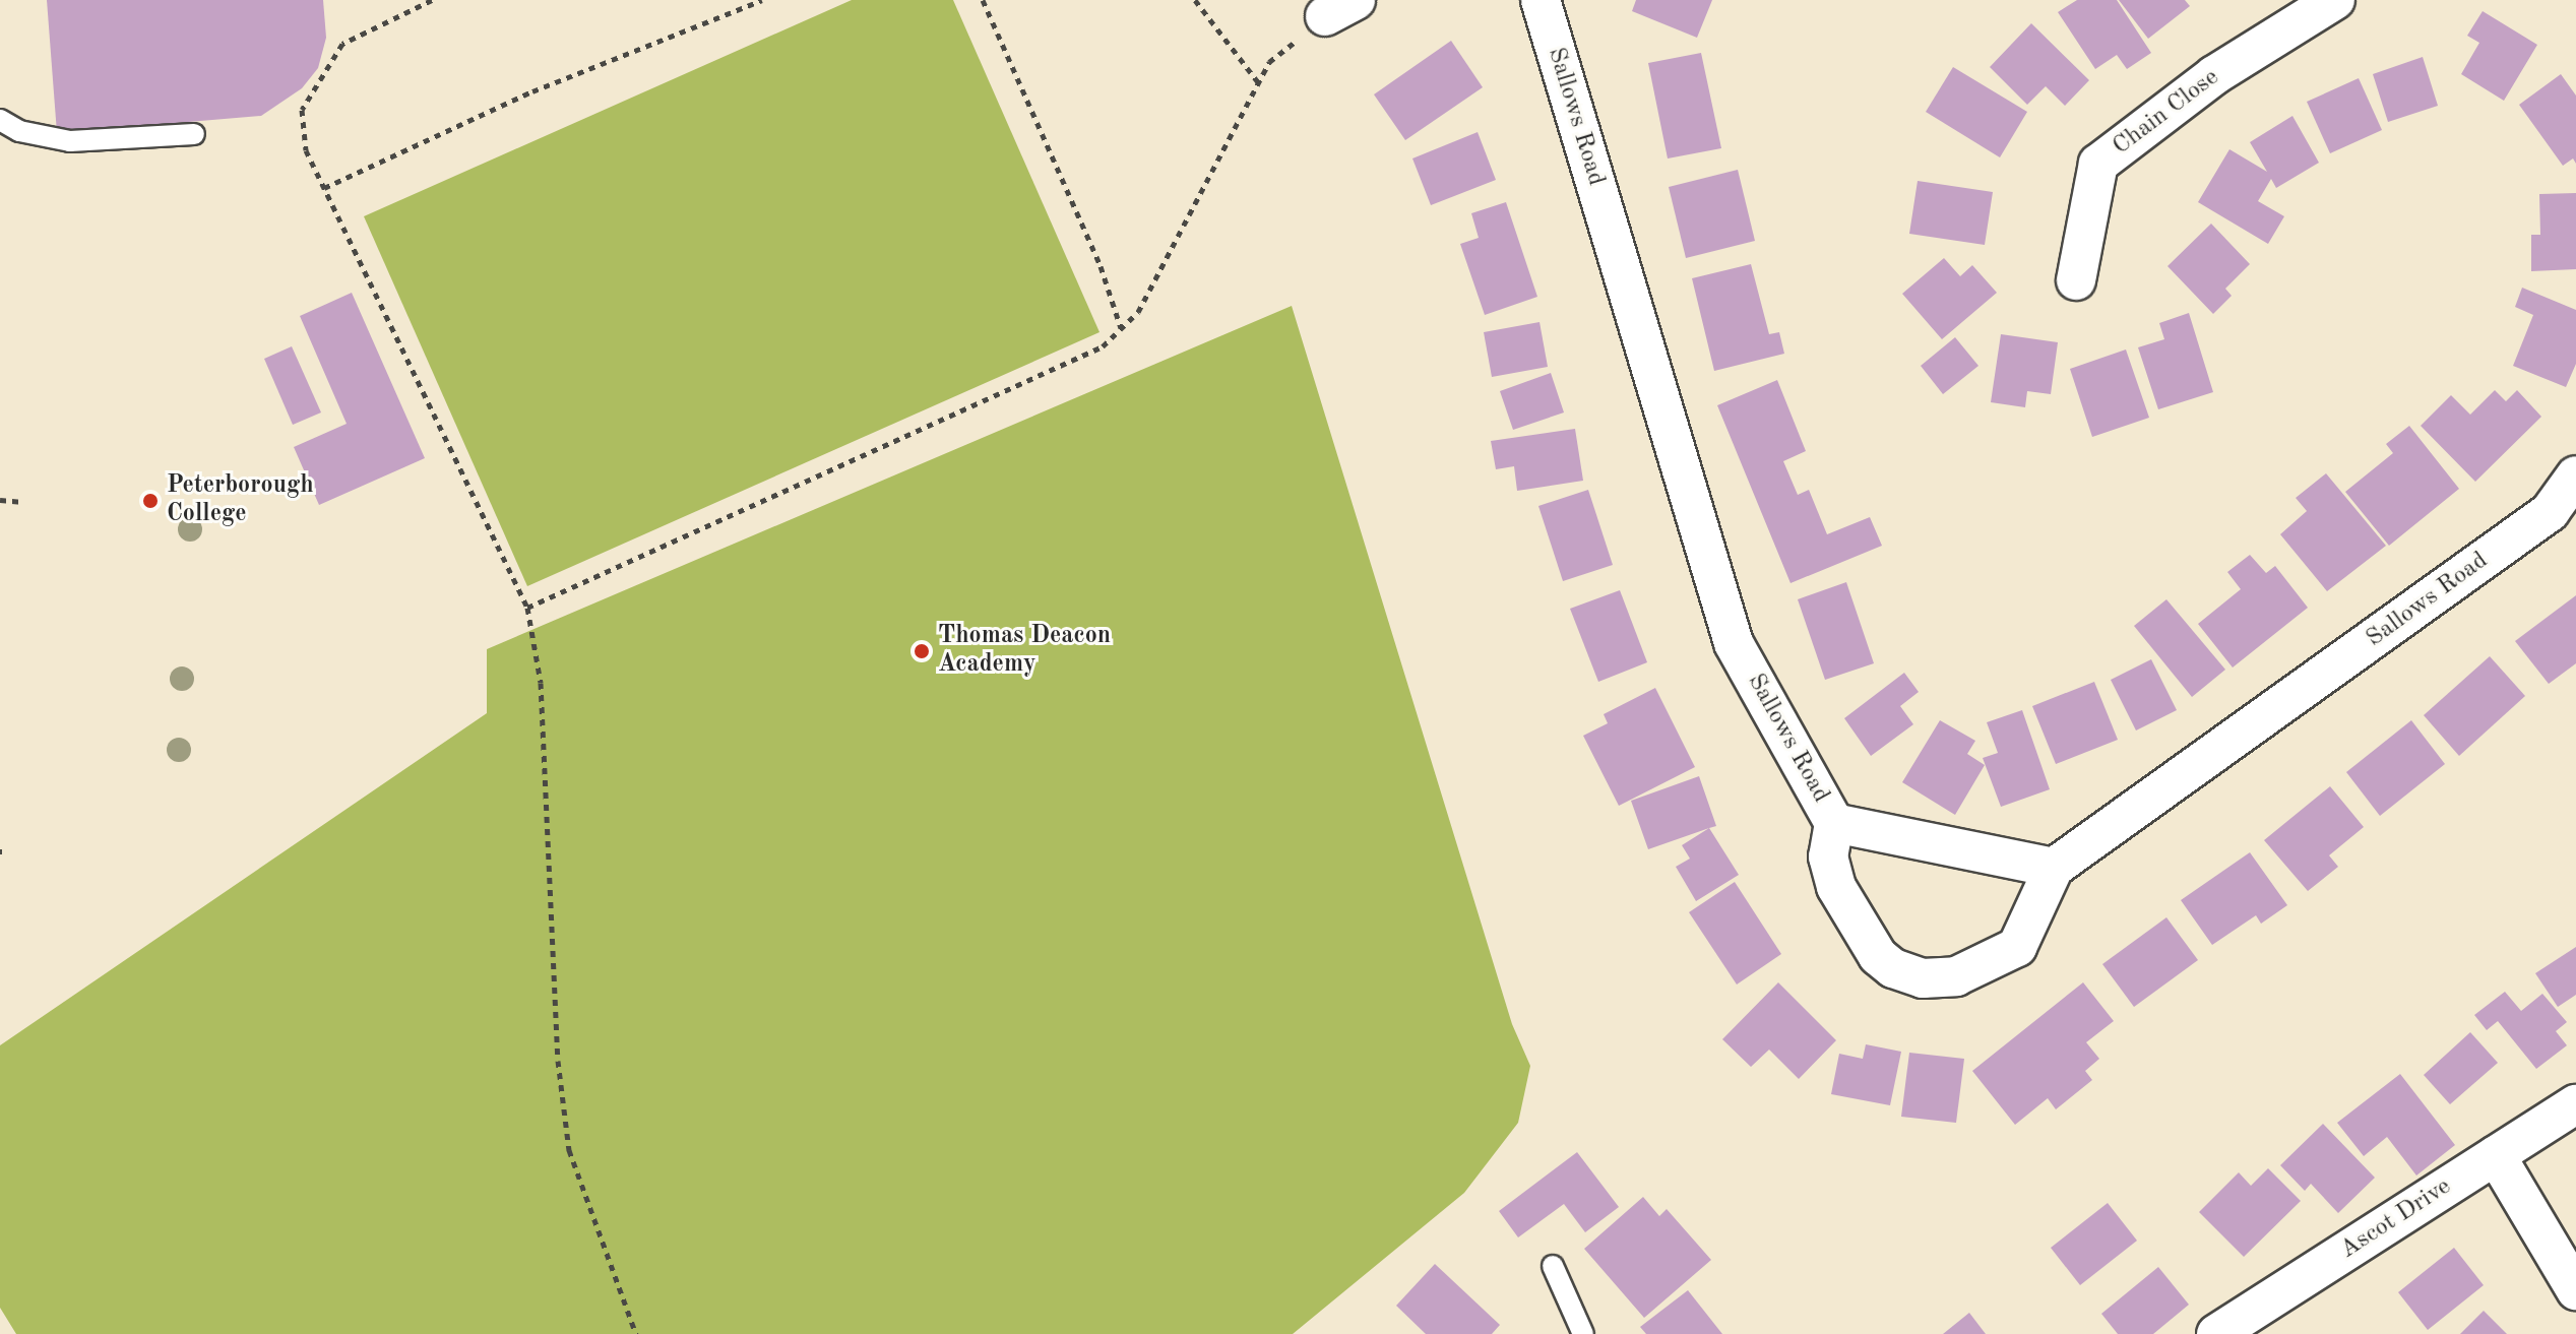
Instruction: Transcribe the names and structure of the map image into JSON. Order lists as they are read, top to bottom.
{
  "streets": {
    "street": ["Chain Close", "Sallows Road", "Ascot Drive"]
  },
  "places": ["Peterborough College", "Thomas Deacon Academy"]
}
